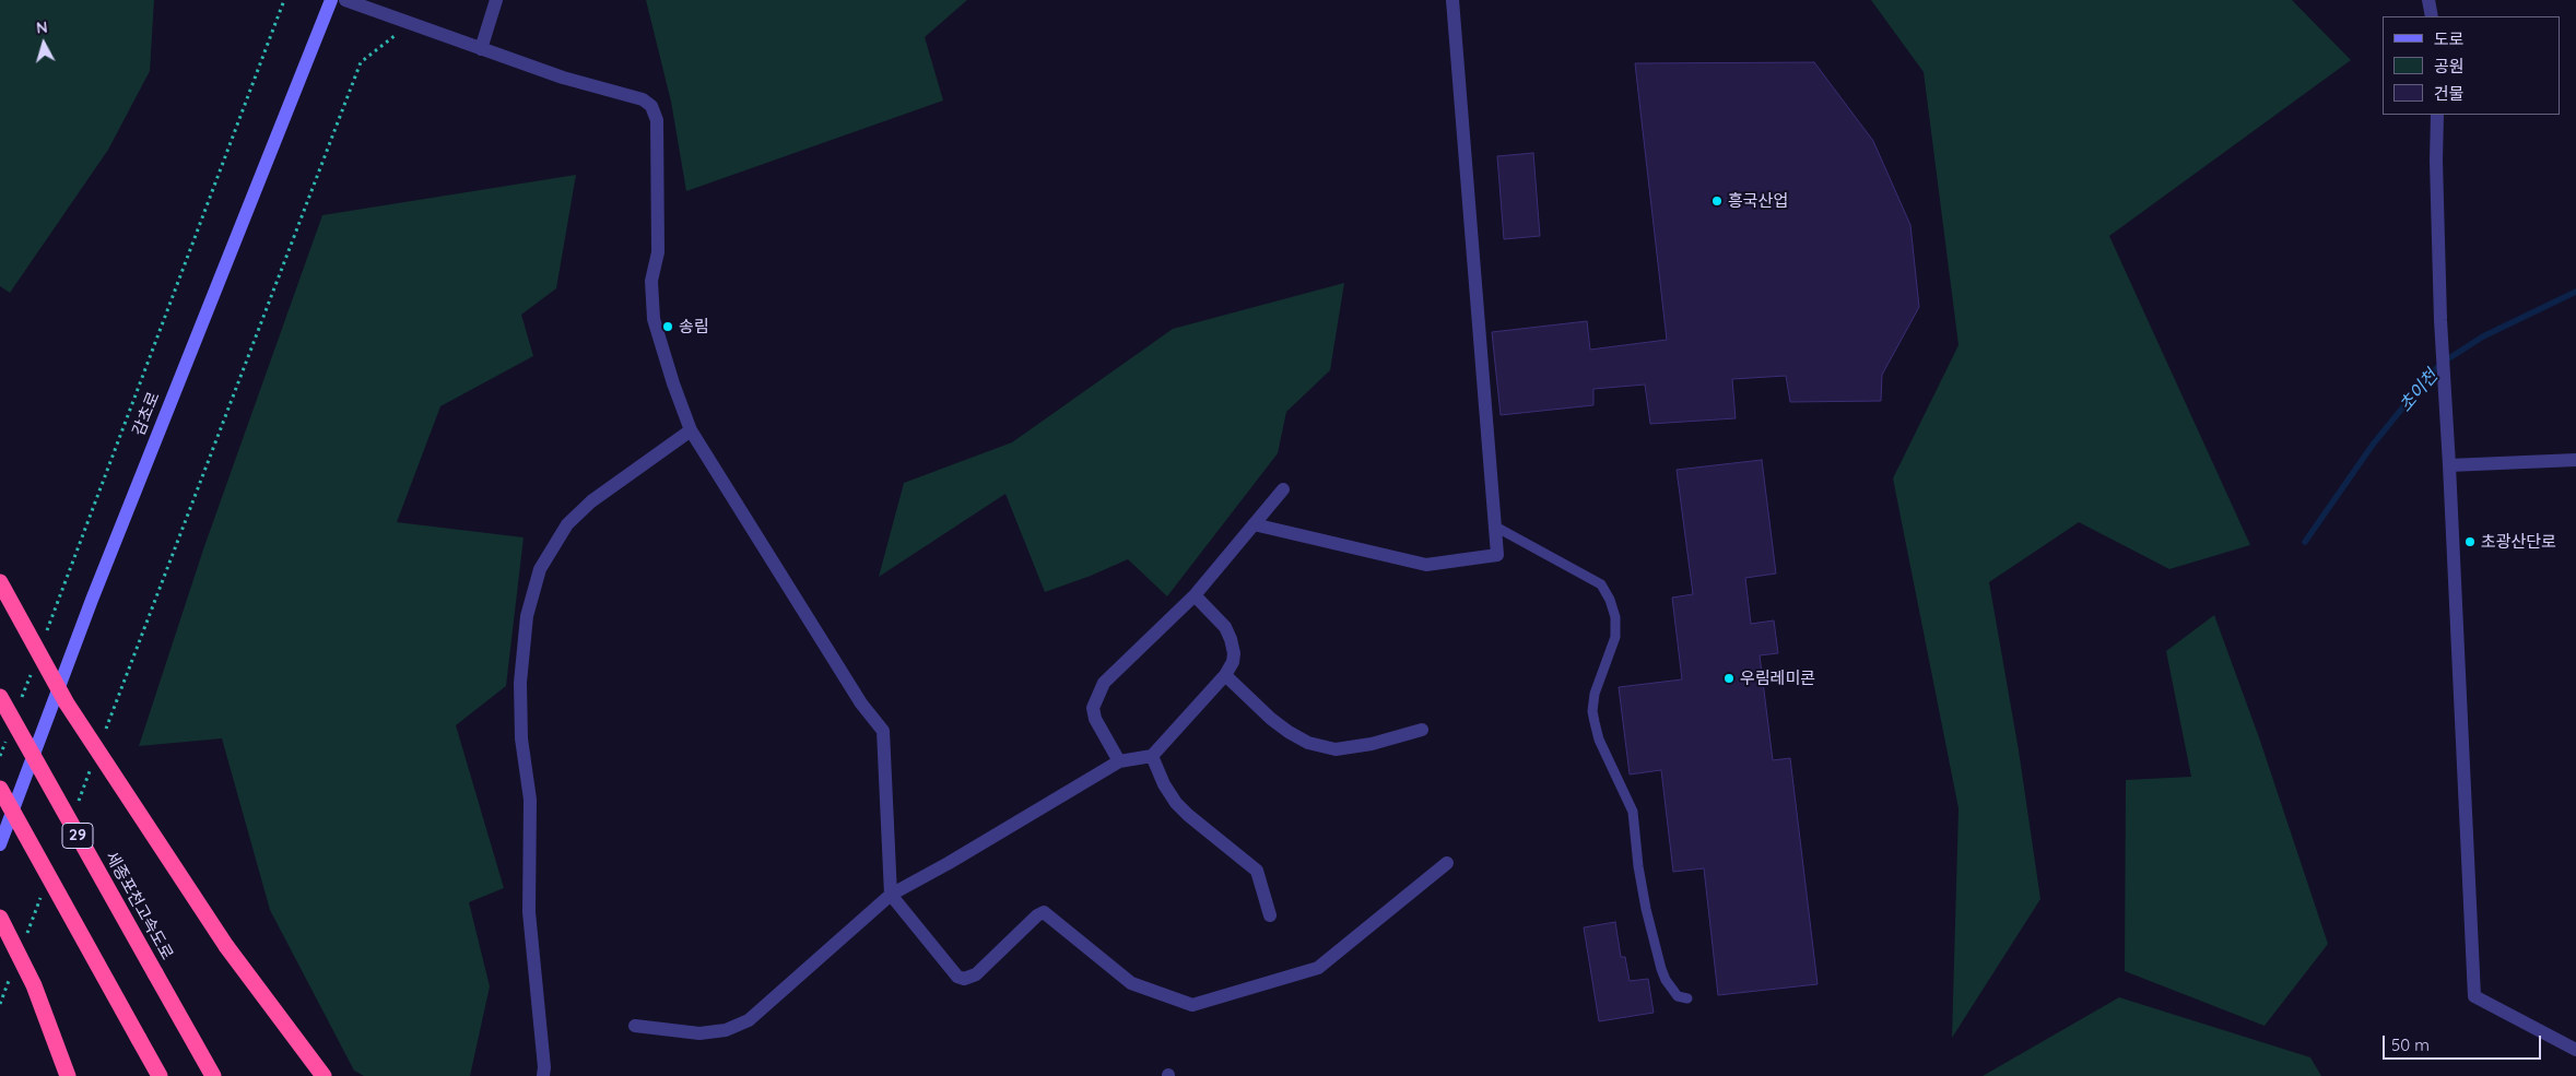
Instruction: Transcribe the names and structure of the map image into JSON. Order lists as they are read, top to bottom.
{
  "streets": {
    "highway": ["29", "세종포천고속도로"],
    "main road": ["감초로"]
  },
  "water": ["초이천"],
  "places": [
    "흥국산업",
    "송림",
    "초광산단로",
    "우림레미콘"
  ],
  "legend": ["도로", "공원", "건물"],
  "scale_bar": "50 m",
  "north": "top"
}
